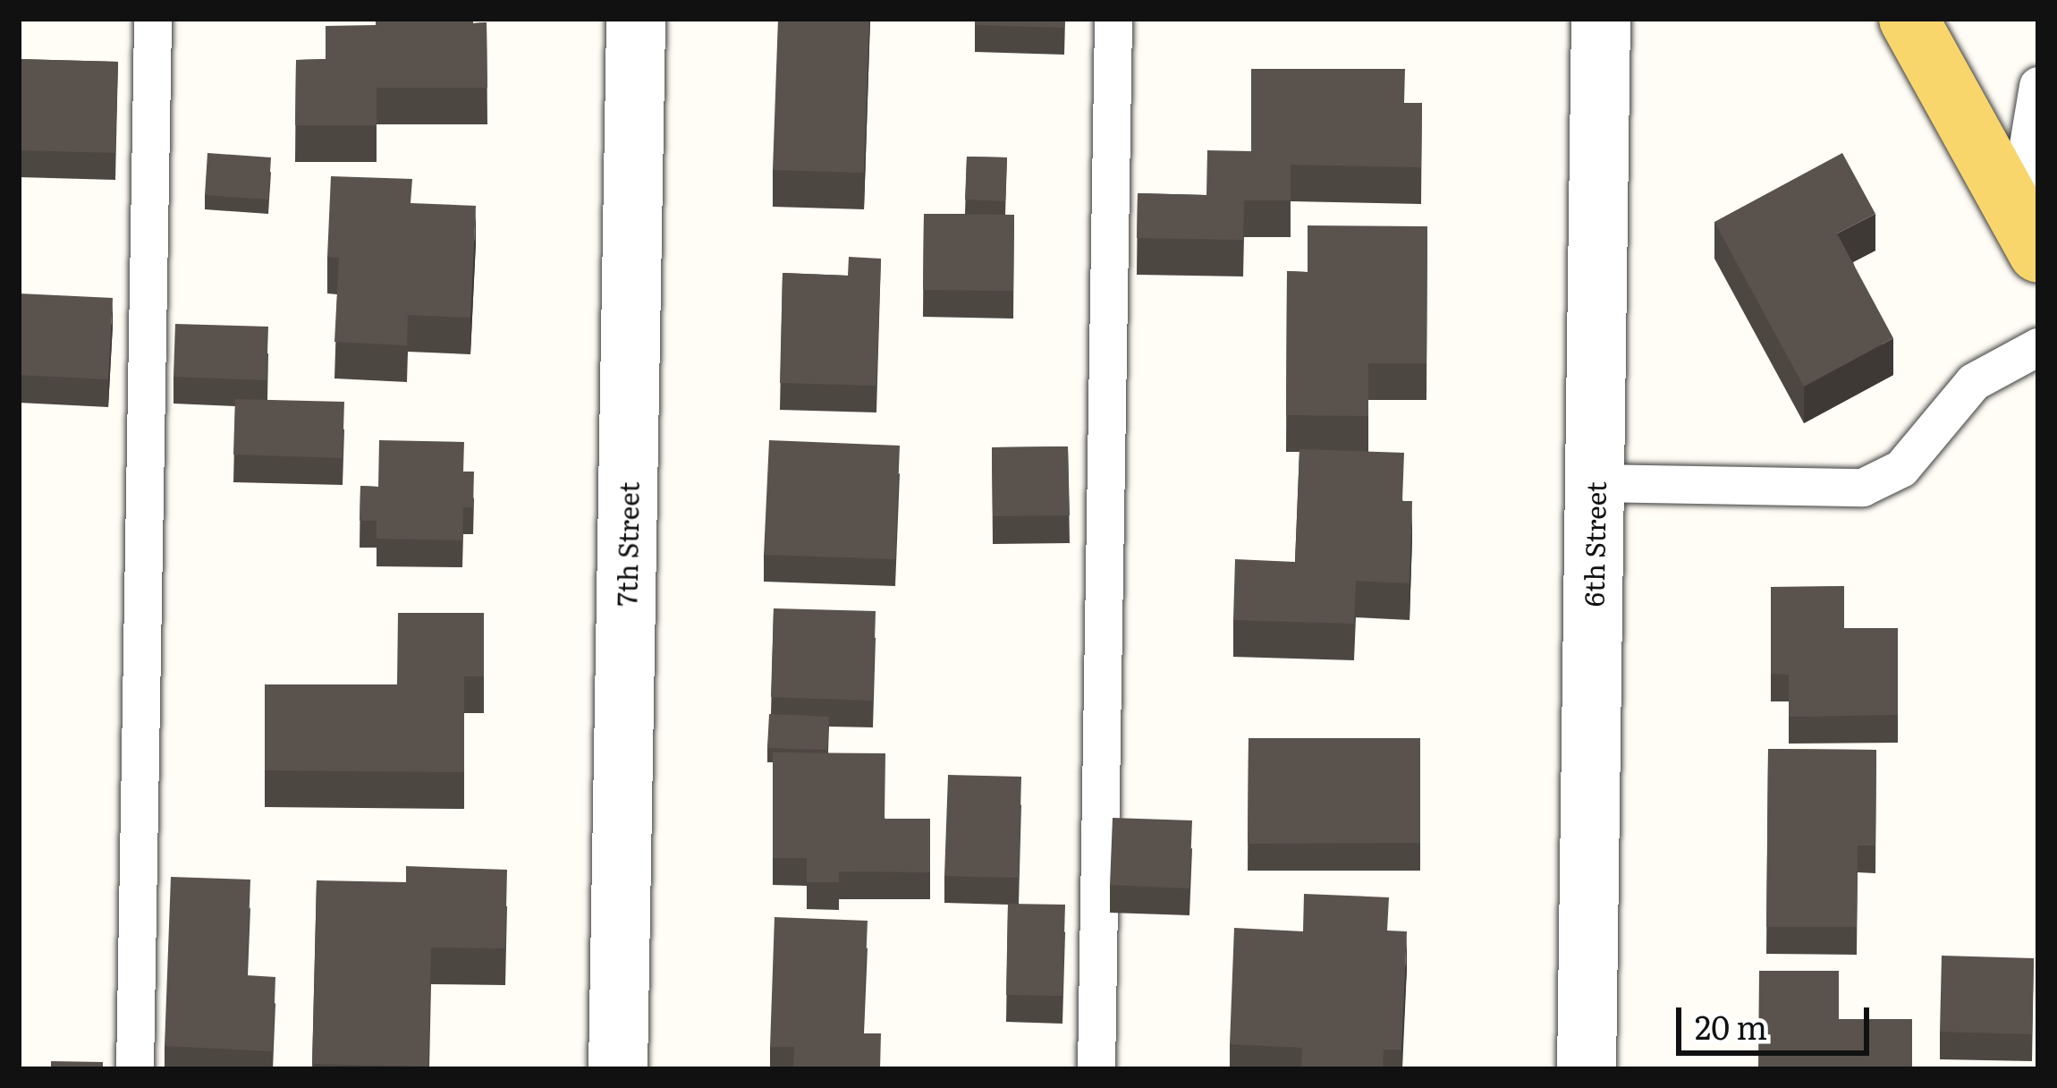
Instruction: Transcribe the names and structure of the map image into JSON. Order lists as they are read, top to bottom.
{
  "streets": {
    "street": ["7th Street", "6th Street"]
  },
  "scale_bar": "20 m"
}
